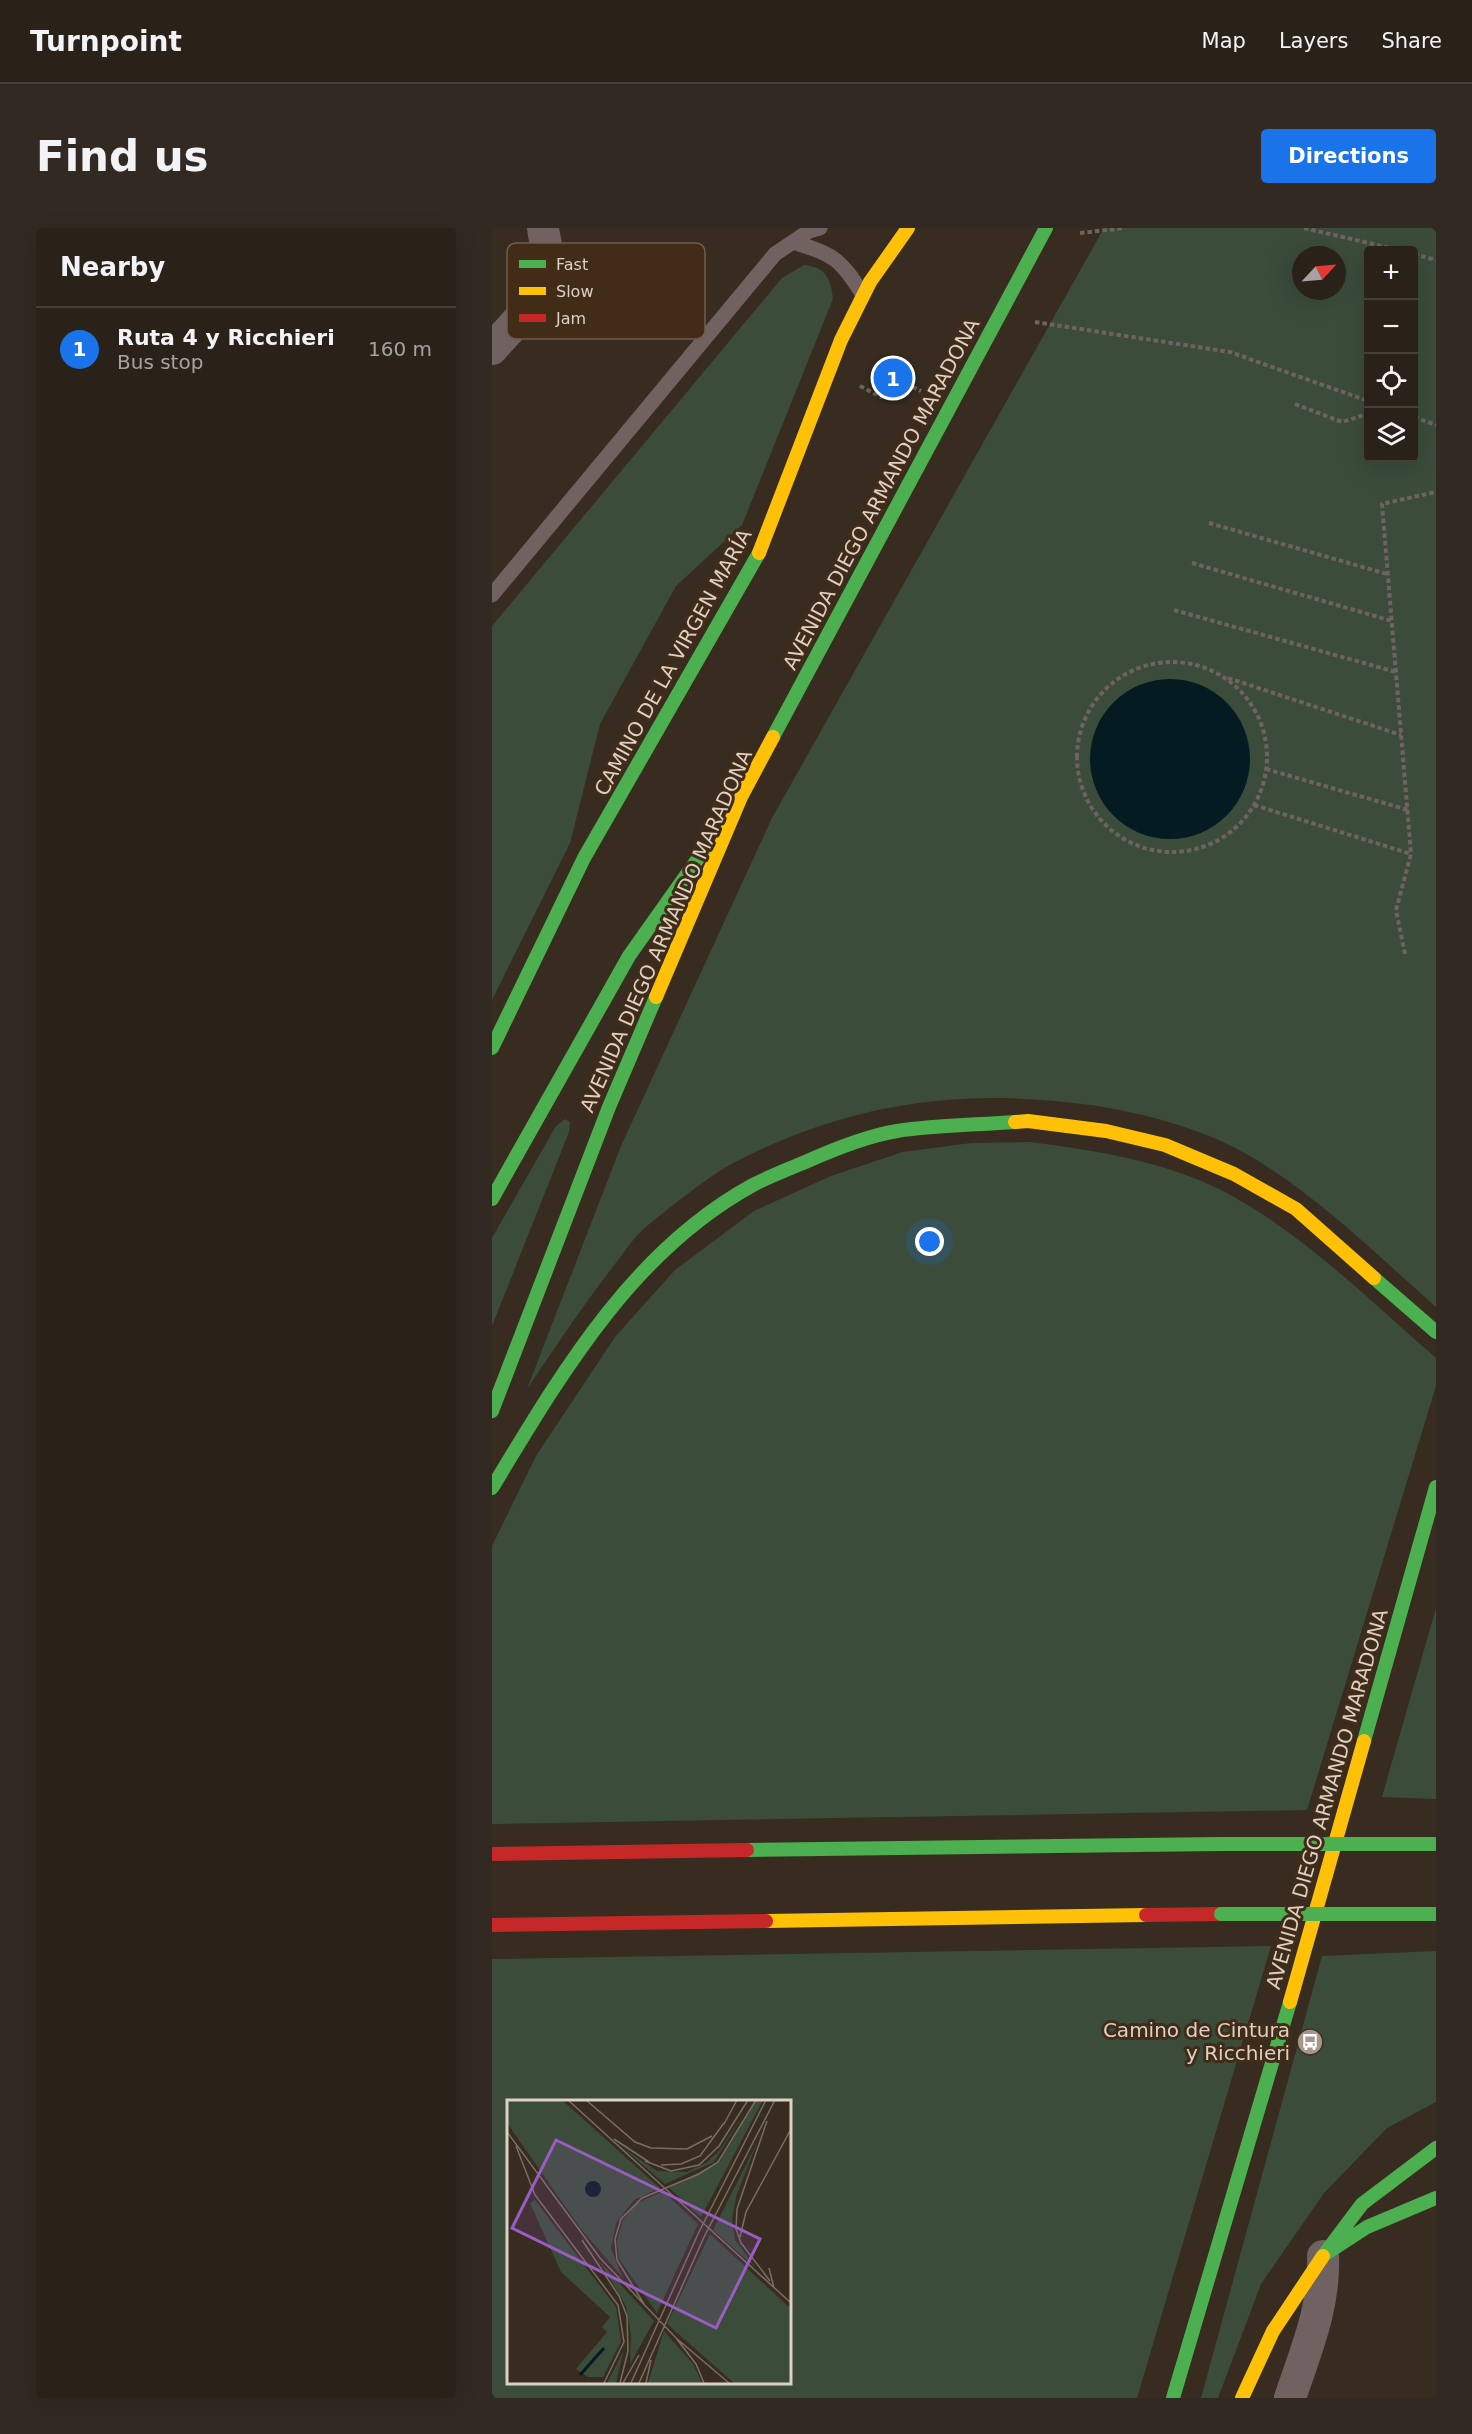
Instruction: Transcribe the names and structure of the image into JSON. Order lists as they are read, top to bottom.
{
  "streets": {
    "main road": ["AVENIDA DIEGO ARMANDO MARADONA", "CAMINO DE LA VIRGEN MARÍA"]
  },
  "places": {
    "bus stop": ["Camino de Cintura y Ricchieri"]
  },
  "legend": ["Fast", "Slow", "Jam"],
  "north": "top right",
  "page": {
    "header": "Turnpoint",
    "nav": ["Map", "Layers", "Share"],
    "buttons": "Directions",
    "title": "Find us",
    "heading": "Nearby",
    "map_buttons": ["+", "−"],
    "list": [
      {
        "mark": "1",
        "name": "Ruta 4 y Ricchieri",
        "note": "Bus stop",
        "value": "160 m"
      }
    ],
    "pins": "1"
  }
}
